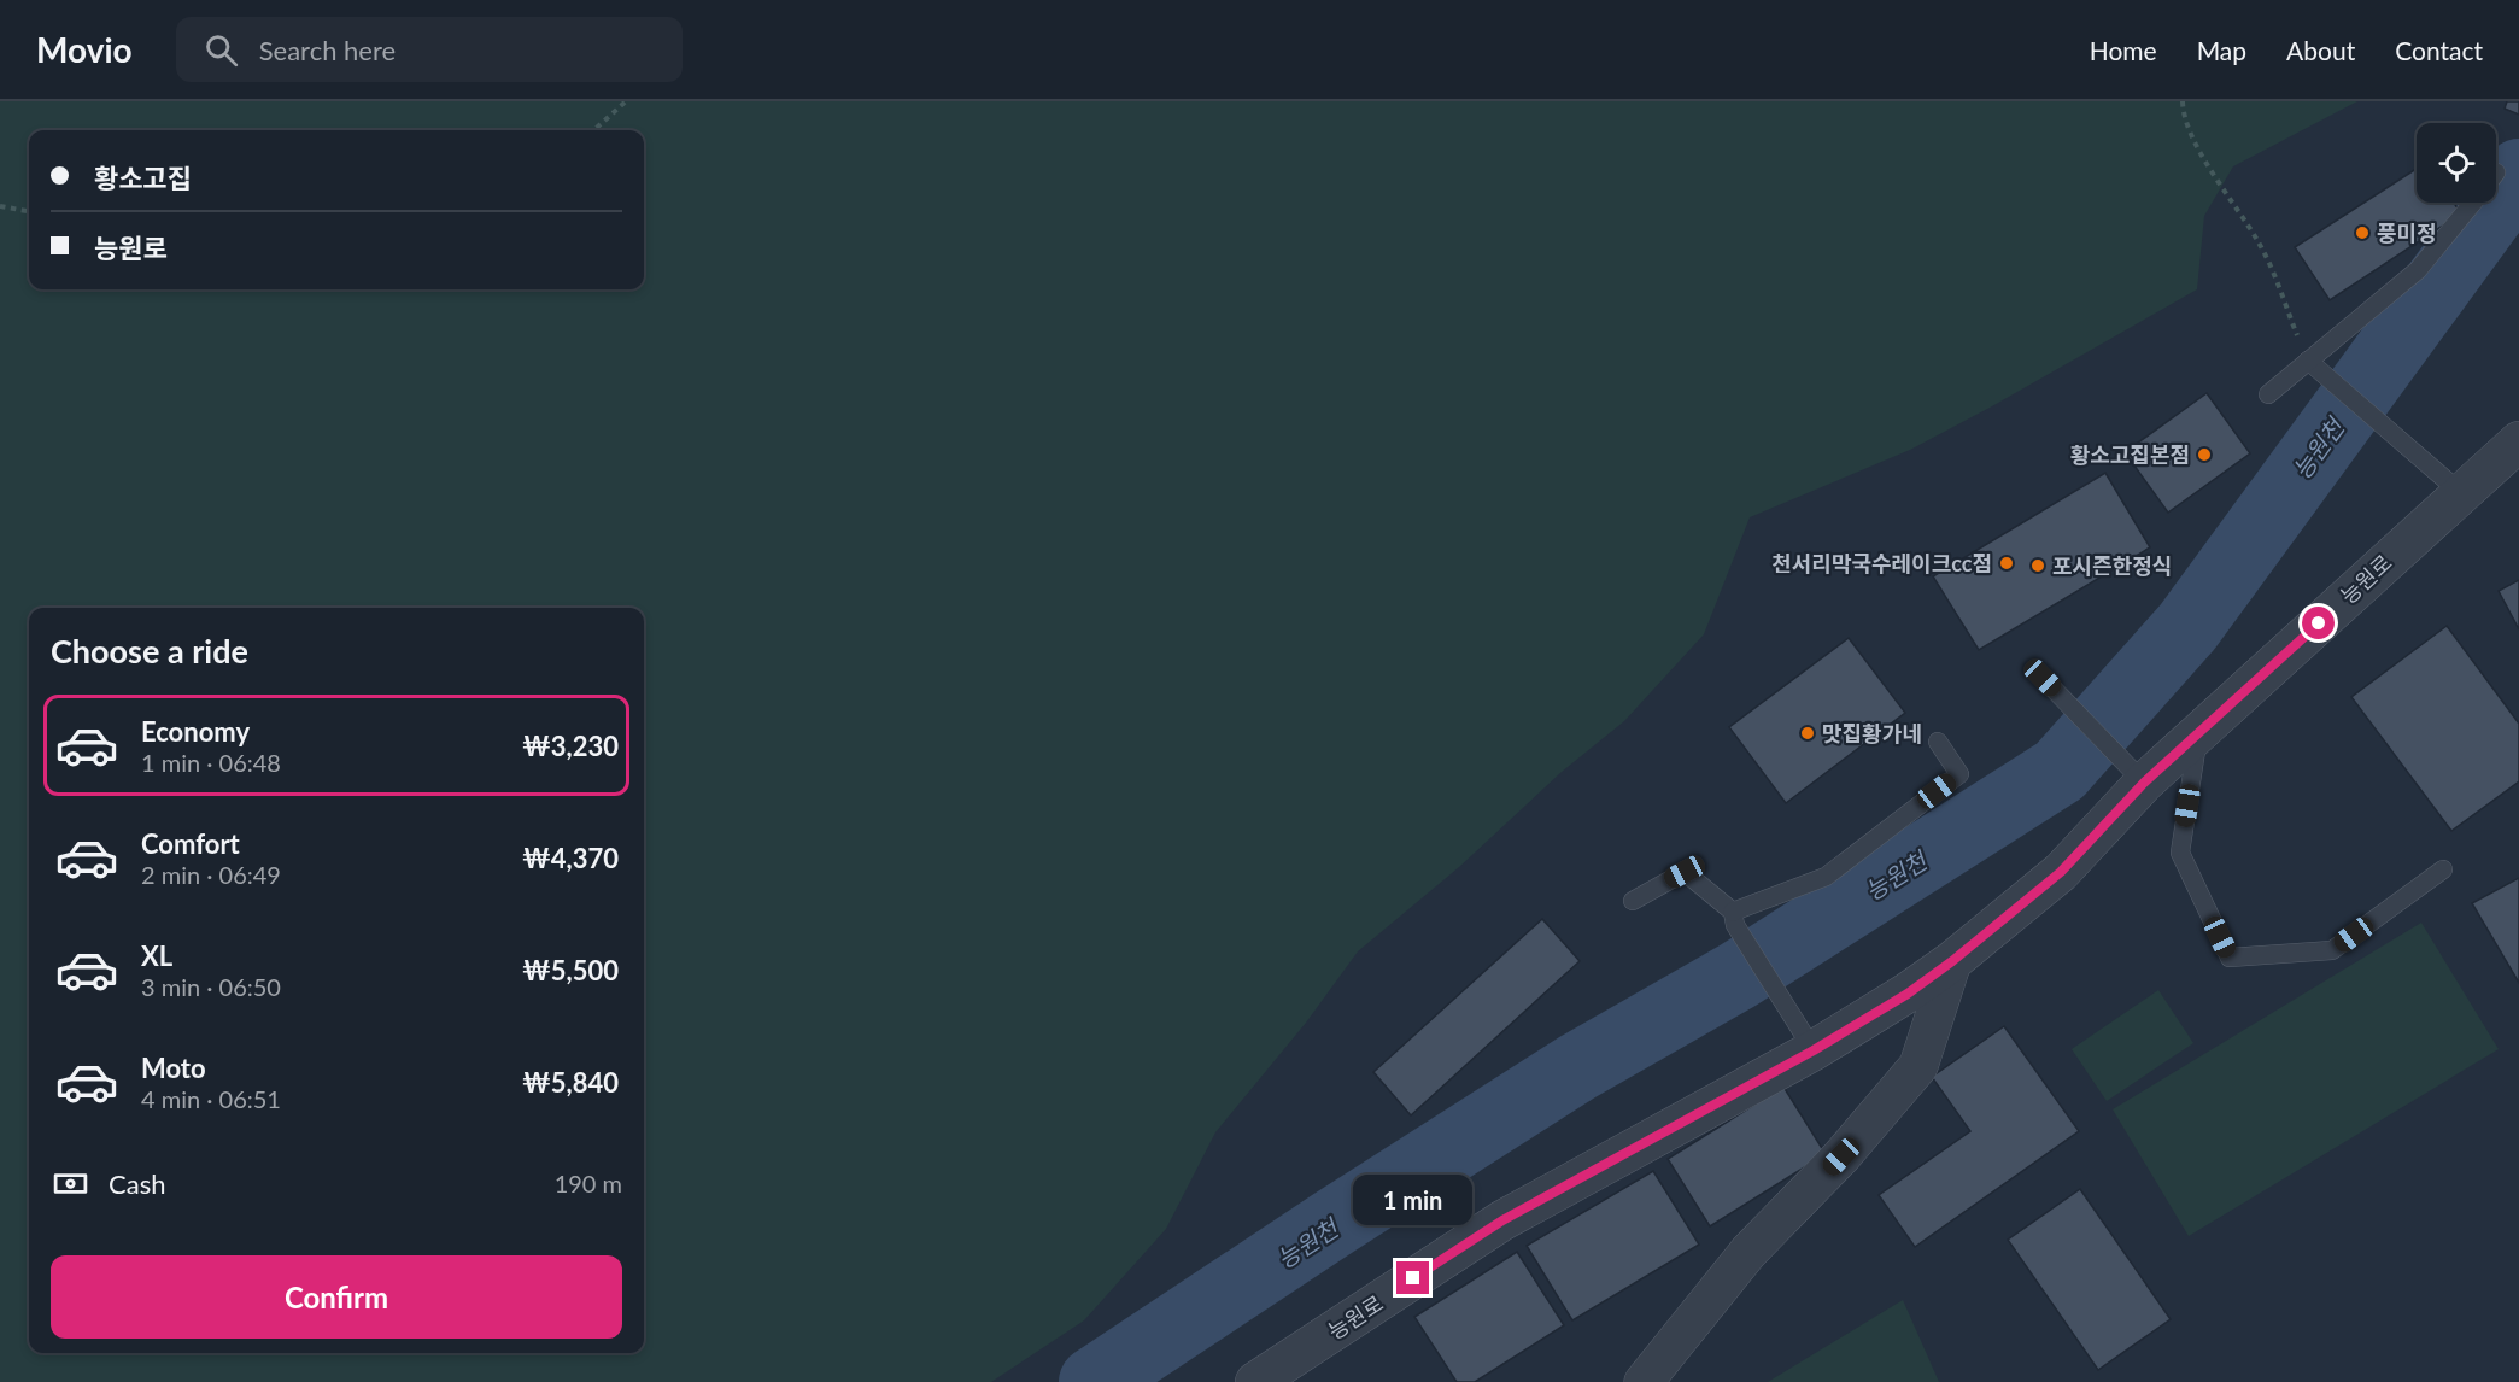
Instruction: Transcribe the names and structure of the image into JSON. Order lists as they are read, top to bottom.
{
  "streets": {
    "street": ["능원로"]
  },
  "water": ["능원천"],
  "places": [
    "풍미정",
    "황소고집본점",
    "천서리막국수레이크cc점",
    "포시즌한정식",
    "맛집황가네"
  ],
  "page": {
    "header": "Movio",
    "search": "Search here",
    "nav": [
      "Home",
      "Map",
      "About",
      "Contact"
    ],
    "banner": ["황소고집", "능원로"],
    "heading": "Choose a ride",
    "list": [
      {
        "name": "Economy",
        "note": "1 min · 06:48",
        "value": "₩3,230"
      },
      {
        "name": "Comfort",
        "note": "2 min · 06:49",
        "value": "₩4,370"
      },
      {
        "name": "XL",
        "note": "3 min · 06:50",
        "value": "₩5,500"
      },
      {
        "name": "Moto",
        "note": "4 min · 06:51",
        "value": "₩5,840"
      }
    ],
    "pay": ["Cash", "190 m"],
    "bubble": "1 min",
    "buttons": "Confirm"
  }
}
